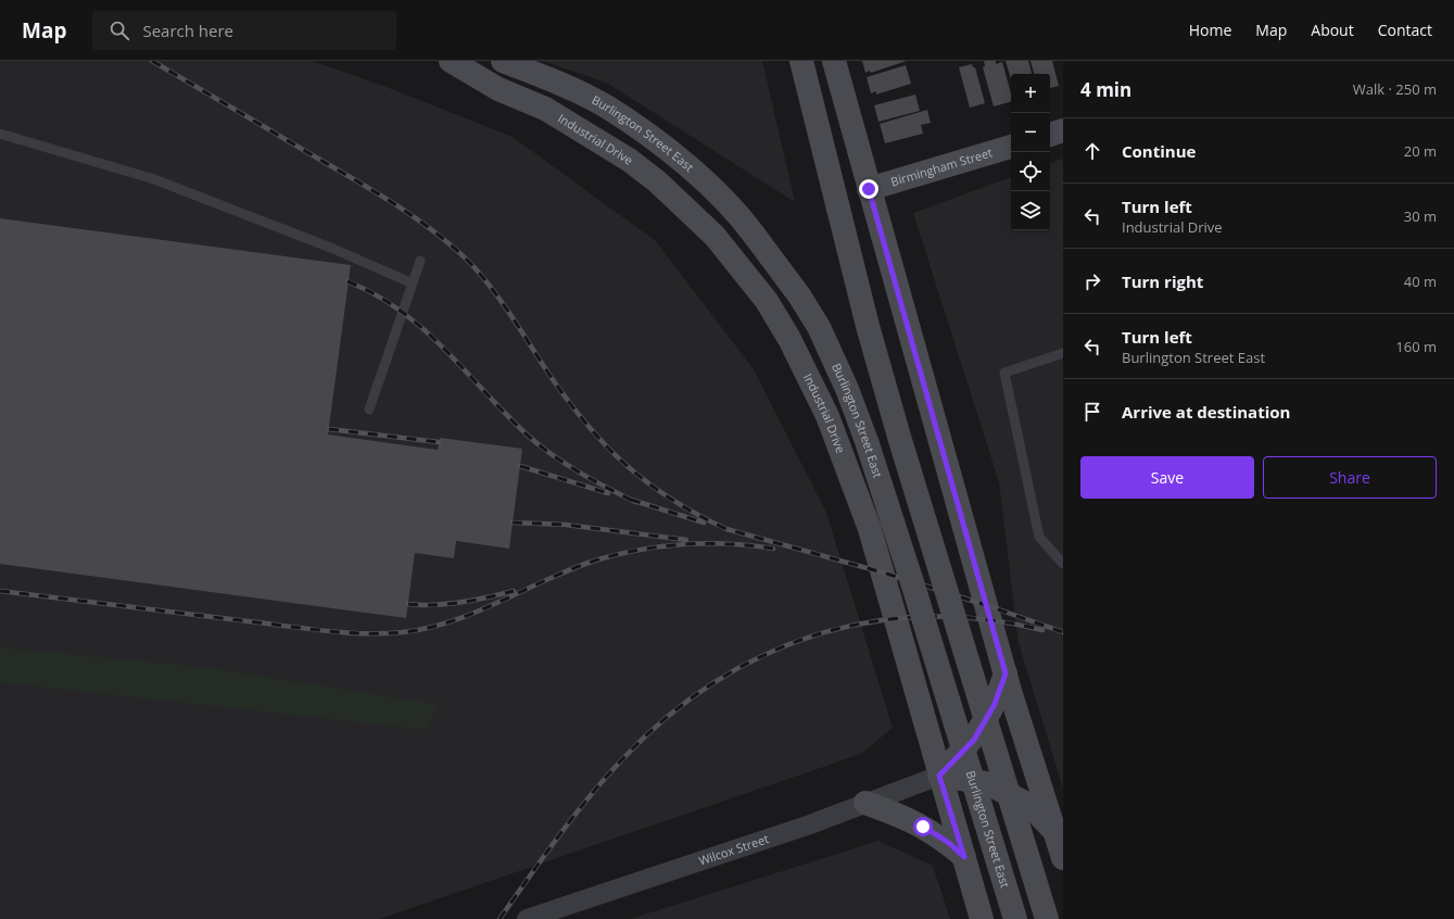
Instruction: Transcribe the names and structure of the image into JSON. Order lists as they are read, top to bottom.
{
  "streets": {
    "street": [
      "Burlington Street East",
      "Industrial Drive",
      "Birmingham Street",
      "Wilcox Street"
    ]
  },
  "crossings": [
    ["Industrial Drive", "Wilcox Street"]
  ],
  "page": {
    "header": "Map",
    "search": "Search here",
    "nav": [
      "Home",
      "Map",
      "About",
      "Contact"
    ],
    "heading": ["4 min", "Walk · 250 m"],
    "map_buttons": ["+", "−"],
    "list": [
      ["Continue", "20 m"],
      ["Turn left", "Industrial Drive", "30 m"],
      ["Turn right", "40 m"],
      ["Turn left", "Burlington Street East", "160 m"],
      "Arrive at destination"
    ],
    "buttons": ["Save", "Share"]
  }
}
